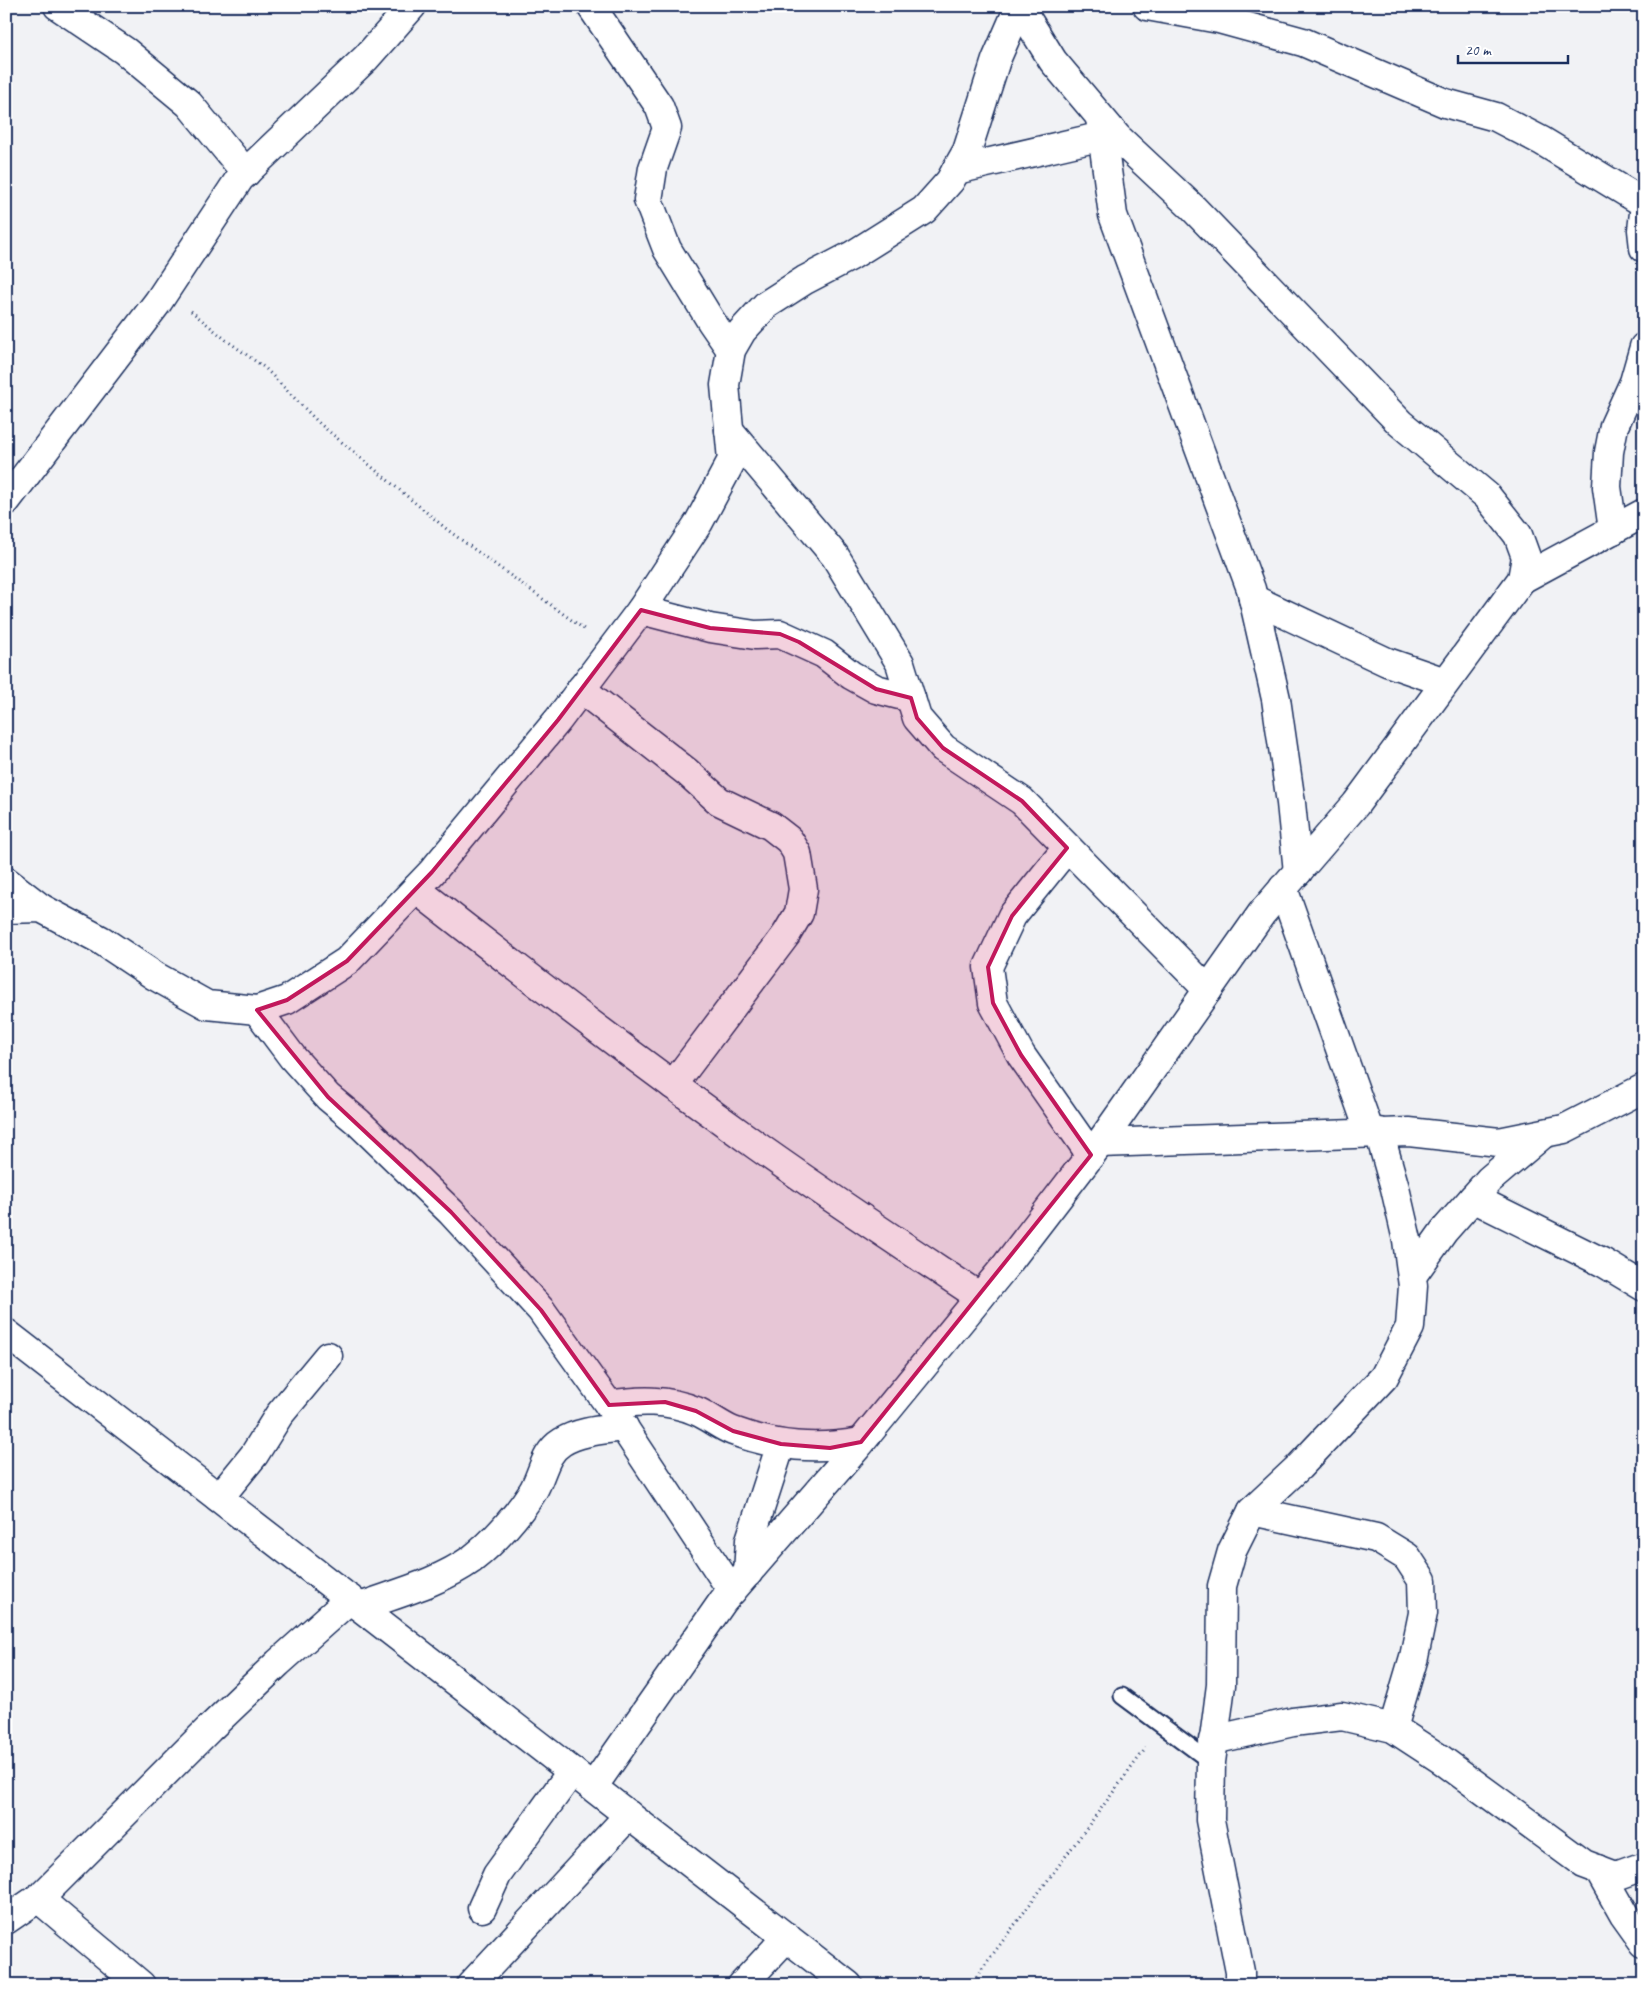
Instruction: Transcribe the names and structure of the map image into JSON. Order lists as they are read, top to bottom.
{
  "scale_bar": "20 m"
}
